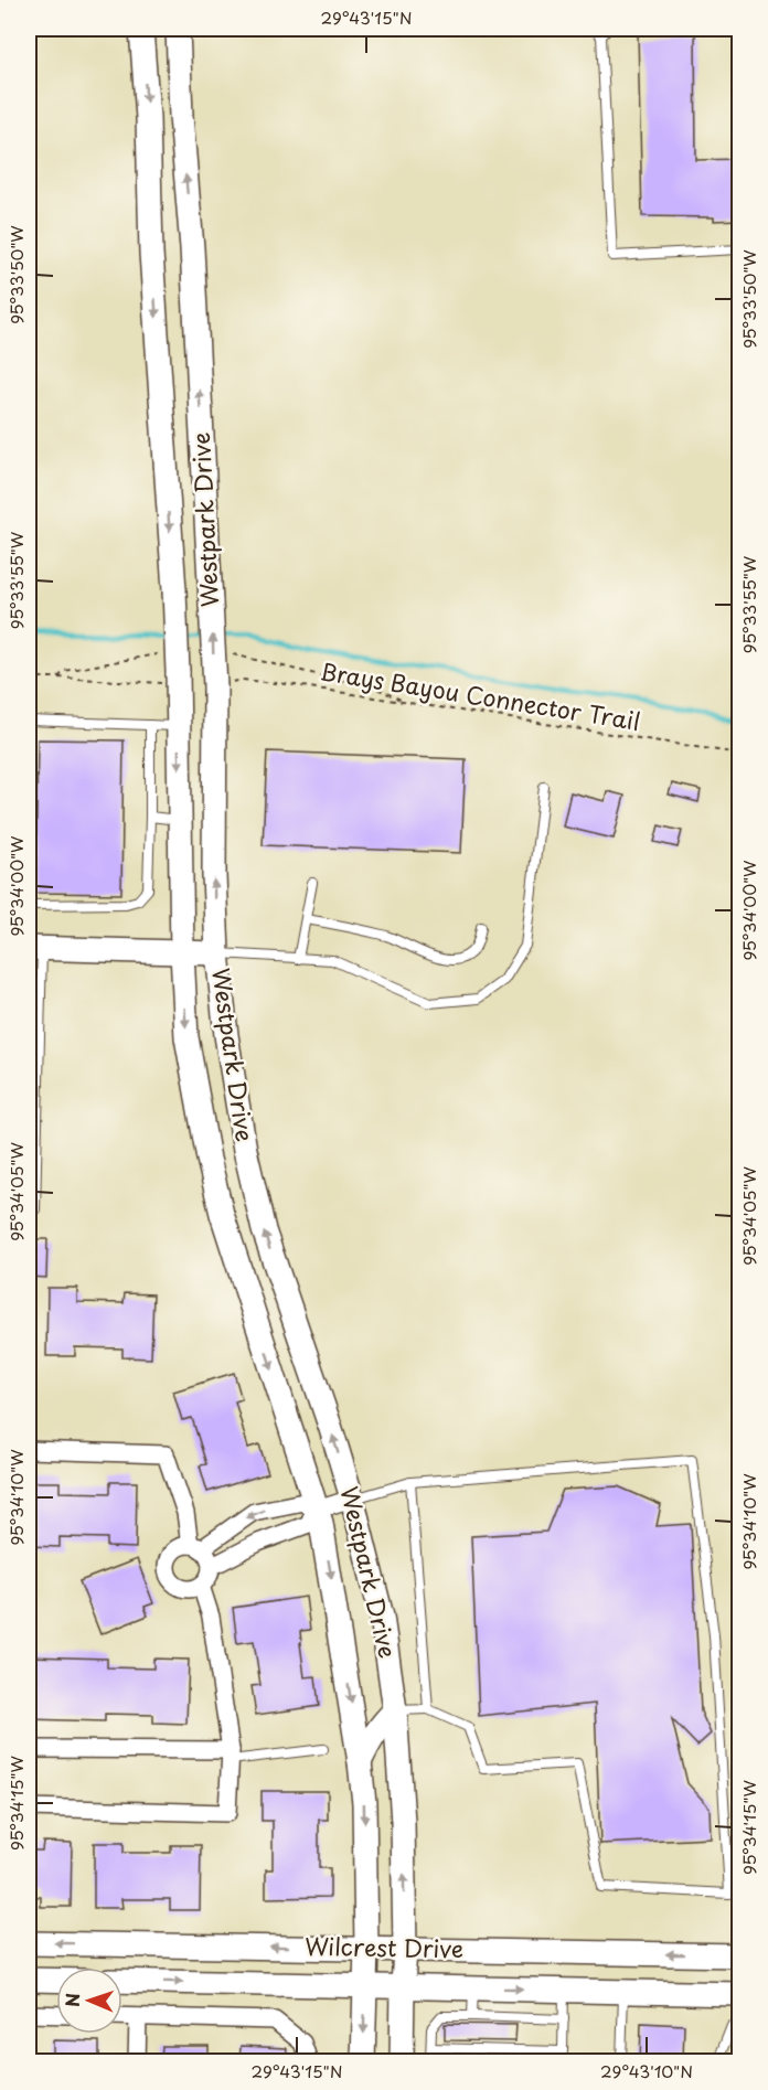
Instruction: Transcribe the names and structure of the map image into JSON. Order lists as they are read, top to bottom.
{
  "streets": {
    "main road": ["Westpark Drive", "Wilcrest Drive"],
    "path": ["Brays Bayou Connector Trail"]
  },
  "crossings": [
    ["Westpark Drive", "Brays Bayou Connector Trail"],
    ["Westpark Drive", "Wilcrest Drive"]
  ],
  "north": "left",
  "coordinates": [
    "29°43'15\"N",
    "95°33'50\"W",
    "95°33'55\"W",
    "95°34'00\"W",
    "95°34'05\"W",
    "95°34'10\"W",
    "95°34'15\"W",
    "29°43'10\"N"
  ]
}
